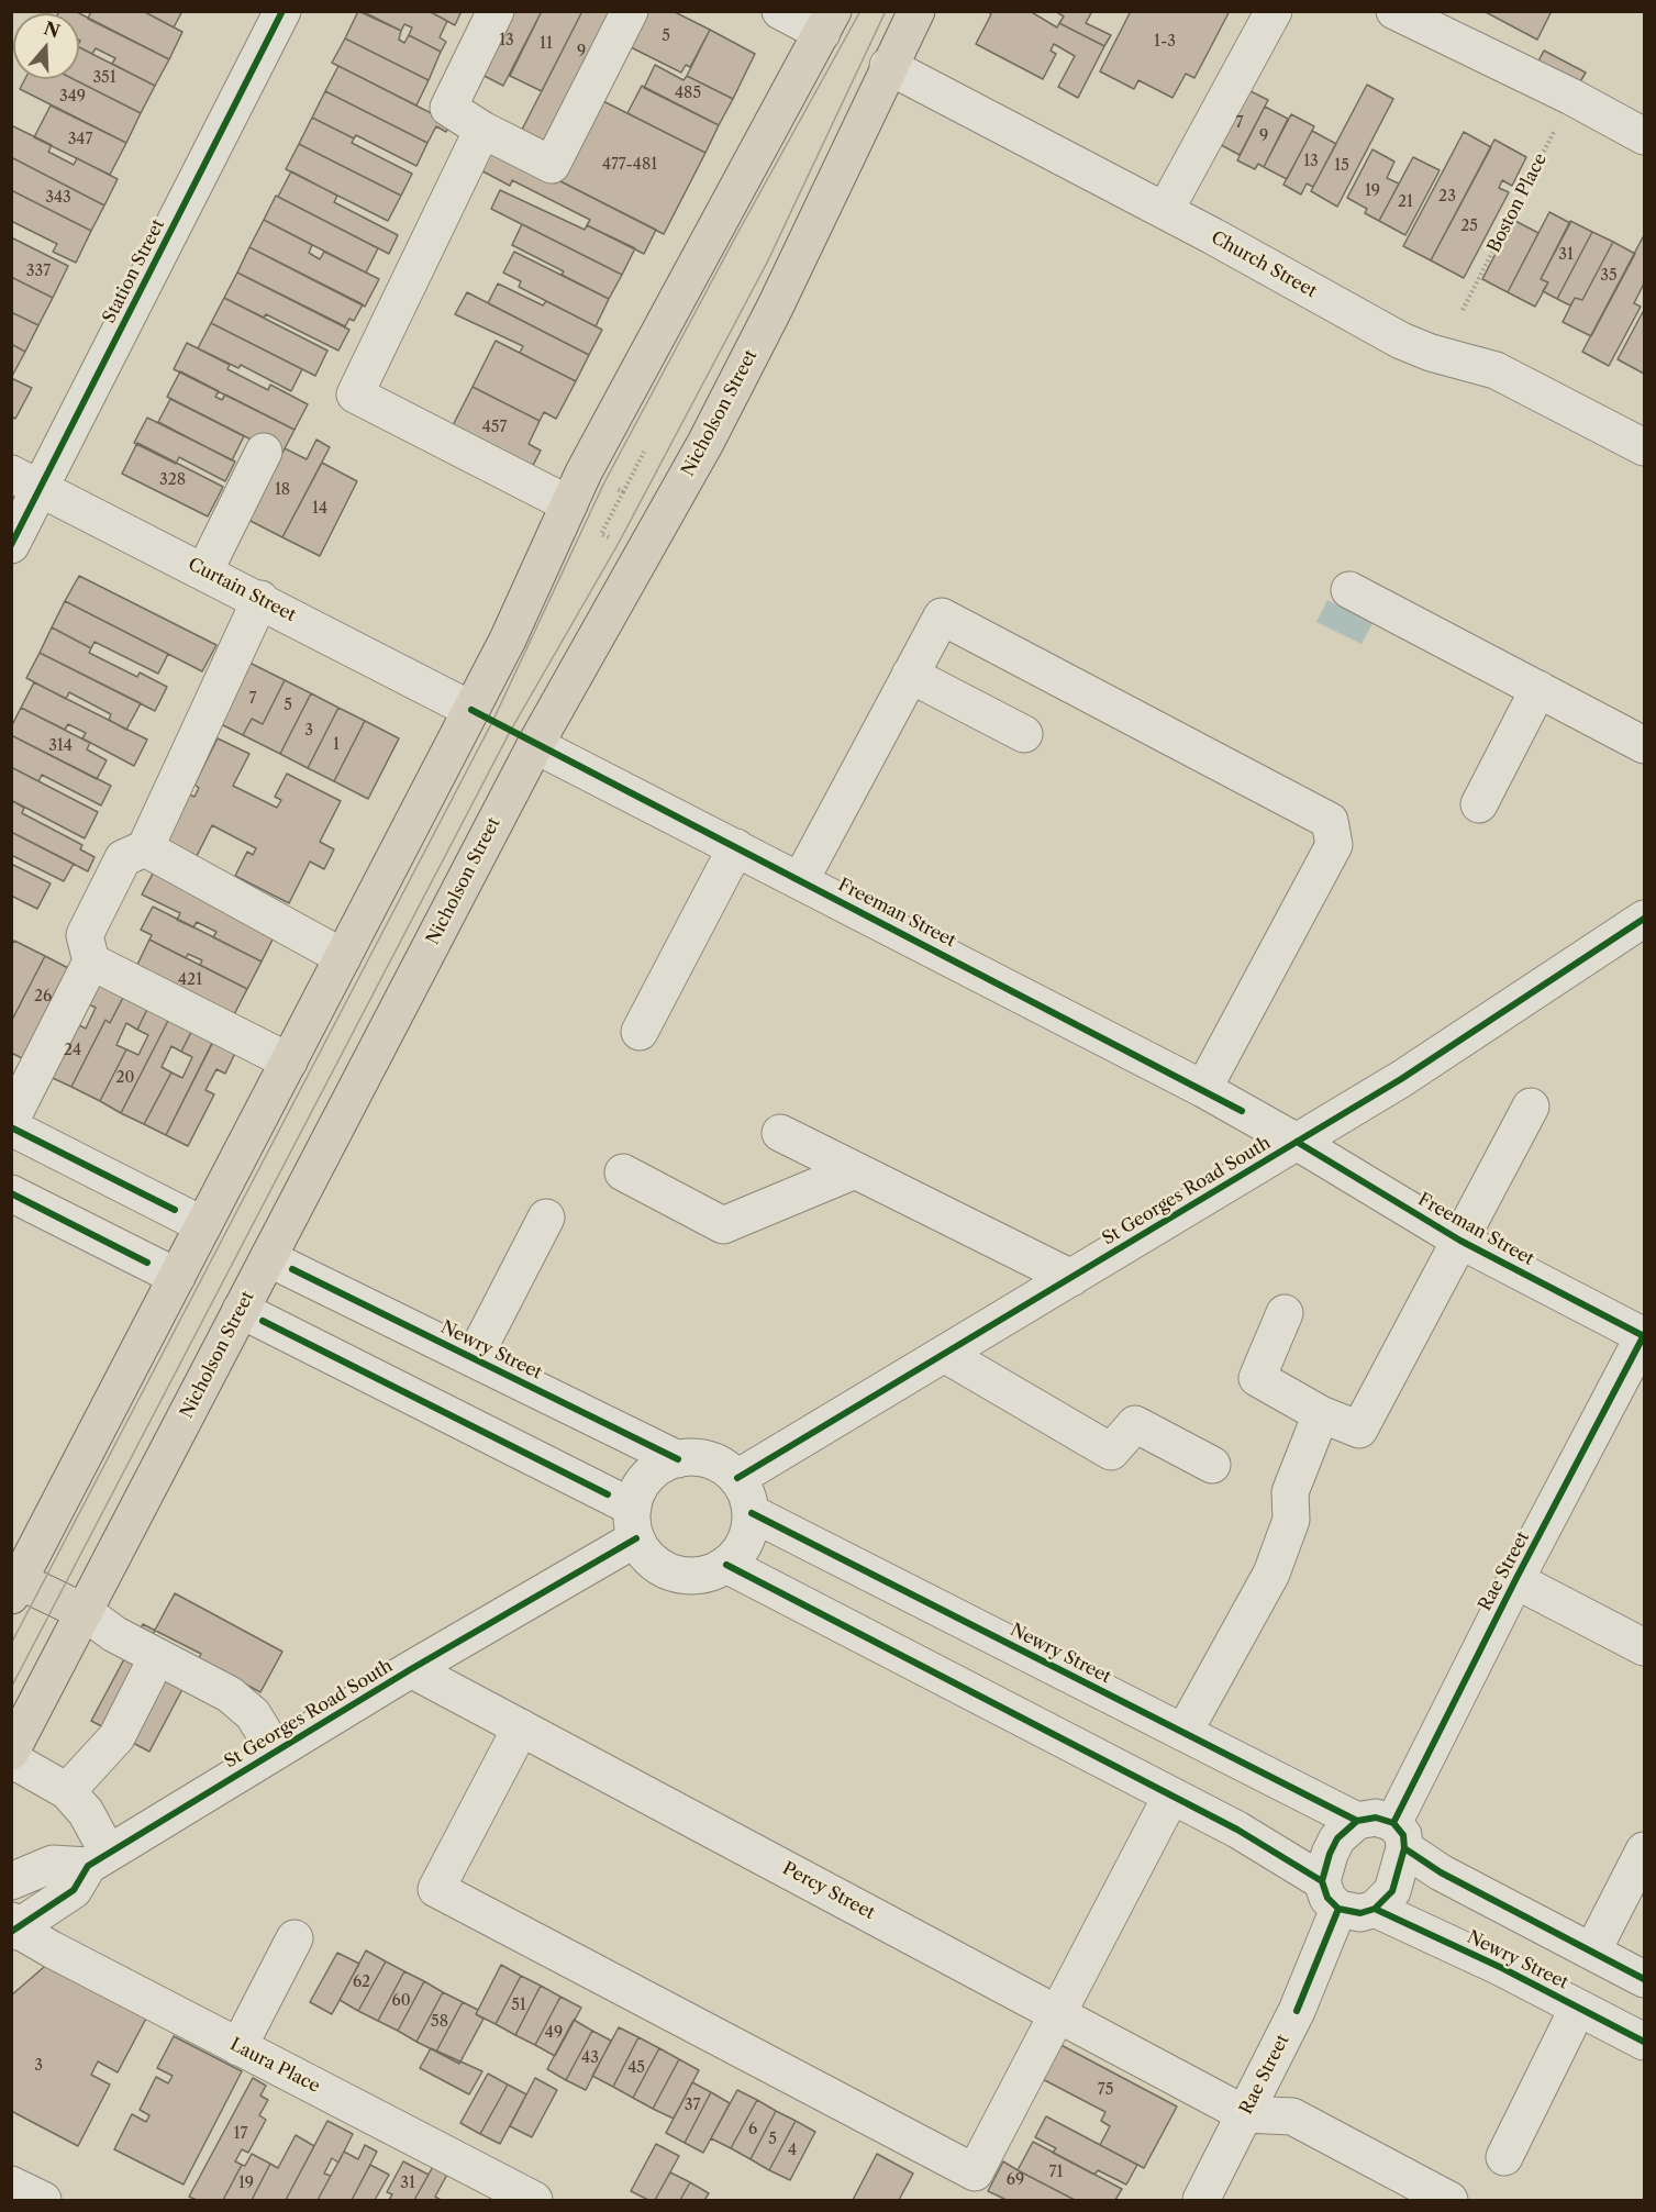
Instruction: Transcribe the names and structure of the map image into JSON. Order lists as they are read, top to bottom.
{
  "streets": {
    "main road": ["Nicholson Street"],
    "street": [
      "Church Street",
      "Station Street",
      "Curtain Street",
      "Freeman Street",
      "St Georges Road South",
      "Newry Street",
      "Rae Street",
      "Percy Street",
      "Laura Place"
    ],
    "path": ["Boston Place"]
  },
  "crossings": [
    ["Church Street", "Nicholson Street"],
    ["Station Street", "Curtain Street"],
    ["Nicholson Street", "Freeman Street"],
    ["Nicholson Street", "Newry Street"],
    ["Freeman Street", "St Georges Road South"],
    ["Freeman Street", "Rae Street"],
    ["St Georges Road South", "Newry Street"],
    ["St Georges Road South", "Percy Street"],
    ["St Georges Road South", "Laura Place"],
    ["Newry Street", "Rae Street"],
    ["Rae Street", "Percy Street"]
  ],
  "house_numbers": [
    "5",
    "13",
    "1-3",
    "11",
    "9",
    "351",
    "485",
    "349",
    "7",
    "9",
    "347",
    "13",
    "477-481",
    "15",
    "19",
    "23",
    "343",
    "21",
    "25",
    "31",
    "337",
    "35",
    "457",
    "328",
    "18",
    "14",
    "7",
    "5",
    "3",
    "1",
    "314",
    "421",
    "26",
    "24",
    "20",
    "62",
    "60",
    "51",
    "58",
    "49",
    "43",
    "3",
    "45",
    "75",
    "37",
    "6",
    "17",
    "5",
    "4",
    "71",
    "69",
    "19",
    "31"
  ],
  "north": "top"
}
